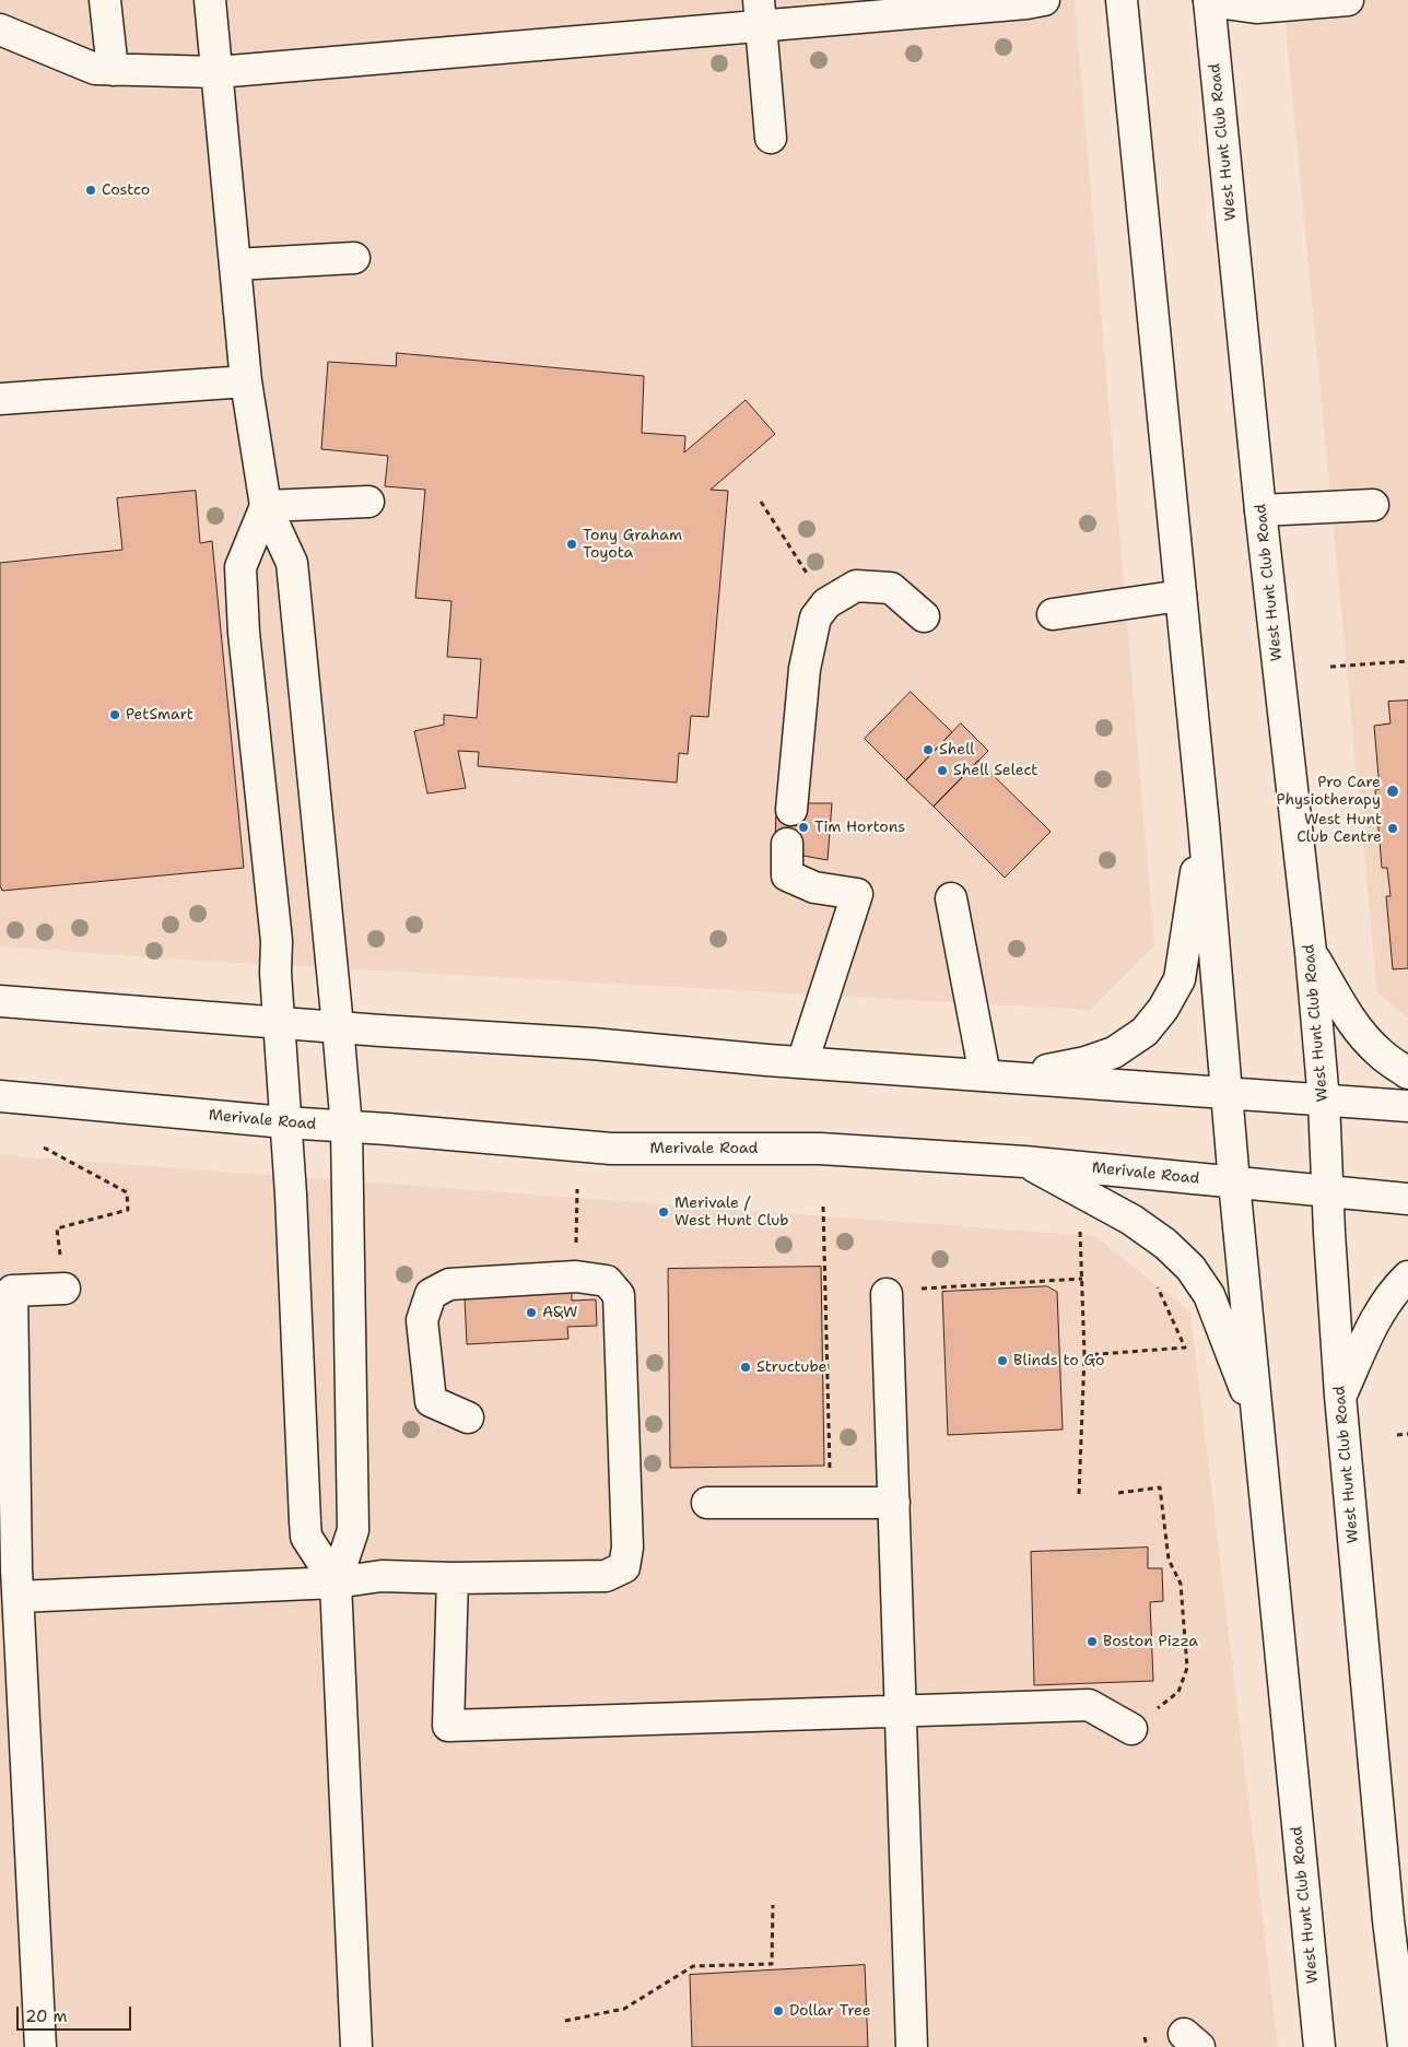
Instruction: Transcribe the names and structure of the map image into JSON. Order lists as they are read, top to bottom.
{
  "streets": {
    "main road": ["West Hunt Club Road", "Merivale Road"]
  },
  "crossings": [
    ["West Hunt Club Road", "Merivale Road"]
  ],
  "places": [
    "Costco",
    "Tony Graham Toyota",
    "PetSmart",
    "Shell",
    "Shell Select",
    "Pro Care Physiotherapy",
    "Tim Hortons",
    "West Hunt Club Centre",
    "Merivale / West Hunt Club",
    "A&W",
    "Blinds to Go",
    "Structube",
    "Boston Pizza",
    "Dollar Tree"
  ],
  "scale_bar": "20 m"
}
